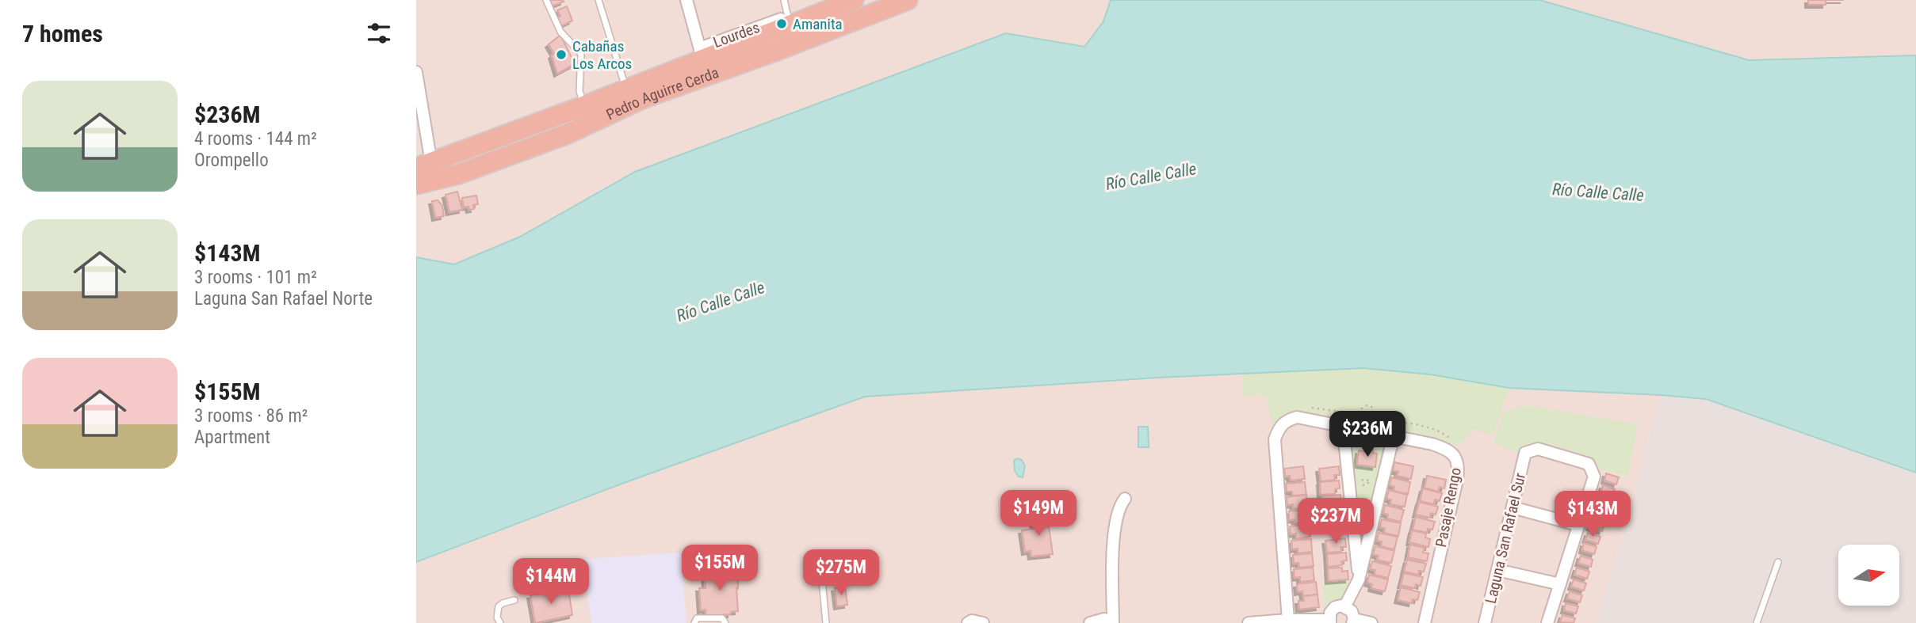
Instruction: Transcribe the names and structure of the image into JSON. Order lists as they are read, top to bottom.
{
  "streets": {
    "highway": ["Pedro Aguirre Cerda"],
    "street": ["Lourdes", "Pasaje Rengo", "Laguna San Rafael Sur"]
  },
  "crossings": [
    ["Lourdes", "Pedro Aguirre Cerda"]
  ],
  "water": ["Río Calle Calle"],
  "places": ["Amanita", "Cabañas Los Arcos"],
  "north": "right",
  "page": {
    "heading": "7 homes",
    "list": [
      {
        "name": "$236M",
        "note": "4 rooms · 144 m² · Orompello"
      },
      {
        "name": "$143M",
        "note": "3 rooms · 101 m² · Laguna San Rafael Norte"
      },
      {
        "name": "$155M",
        "note": "3 rooms · 86 m² · Apartment"
      }
    ],
    "price": [
      "$236M",
      "$149M",
      "$143M",
      "$237M",
      "$155M",
      "$275M",
      "$144M"
    ]
  }
}
